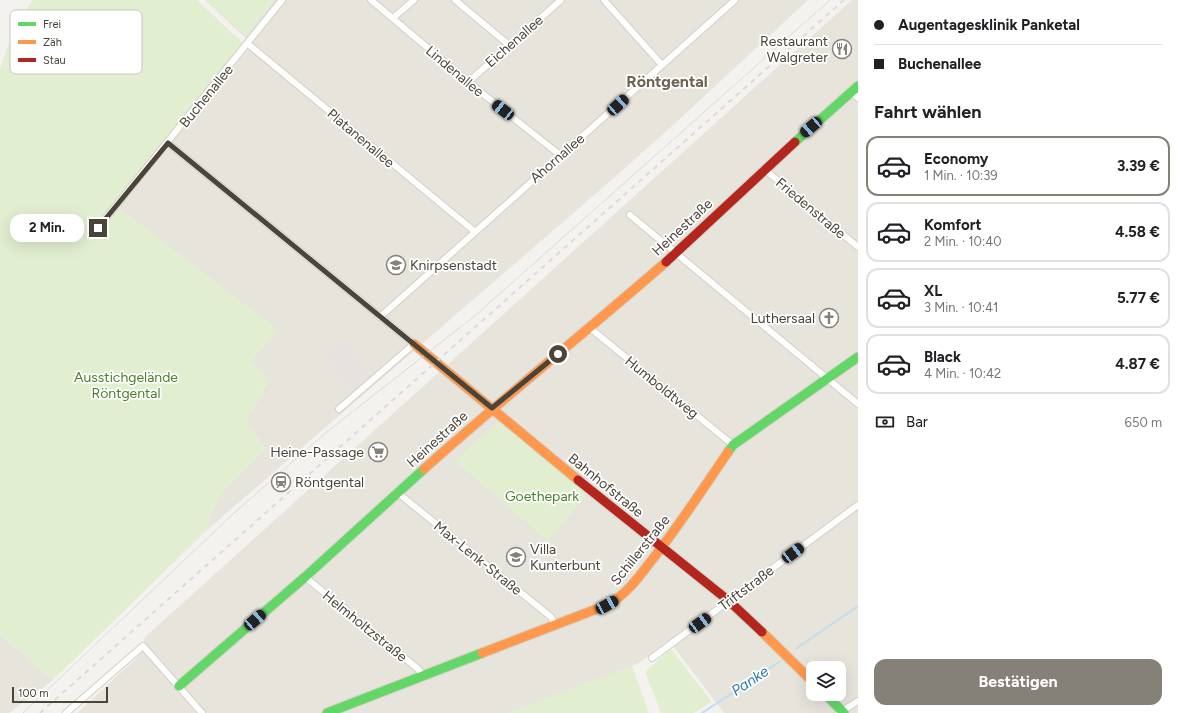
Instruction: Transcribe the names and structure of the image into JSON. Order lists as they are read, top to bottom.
{
  "streets": {
    "street": [
      "Eichenallee",
      "Lindenallee",
      "Buchenallee",
      "Platanenallee",
      "Ahornallee",
      "Friedenstraße",
      "Heinestraße",
      "Humboldtweg",
      "Bahnhofstraße",
      "Schillerstraße",
      "Max-Lenk-Straße",
      "Triftstraße",
      "Helmholtzstraße"
    ]
  },
  "crossings": [
    ["Eichenallee", "Lindenallee"],
    ["Lindenallee", "Ahornallee"],
    ["Buchenallee", "Platanenallee"],
    ["Platanenallee", "Ahornallee"],
    ["Friedenstraße", "Heinestraße"],
    ["Heinestraße", "Humboldtweg"],
    ["Heinestraße", "Bahnhofstraße"],
    ["Heinestraße", "Max-Lenk-Straße"],
    ["Heinestraße", "Helmholtzstraße"],
    ["Humboldtweg", "Schillerstraße"],
    ["Bahnhofstraße", "Schillerstraße"],
    ["Bahnhofstraße", "Triftstraße"],
    ["Schillerstraße", "Max-Lenk-Straße"],
    ["Schillerstraße", "Helmholtzstraße"]
  ],
  "districts": ["Röntgental"],
  "water": ["Panke"],
  "parks": ["Ausstichgelände Röntgental", "Goethepark"],
  "places": {
    "restaurant": ["Restaurant Walgreter"],
    "school or university": ["Knirpsenstadt", "Villa Kunterbunt"],
    "church": ["Luthersaal"],
    "supermarket": ["Heine-Passage"],
    "station": ["Röntgental"]
  },
  "legend": ["Frei", "Zäh", "Stau"],
  "scale_bar": "100 m",
  "page": {
    "banner": ["Augentagesklinik Panketal", "Buchenallee"],
    "heading": "Fahrt wählen",
    "list": [
      {
        "name": "Economy",
        "note": "1 Min. · 10:39",
        "value": "3.39 €"
      },
      {
        "name": "Komfort",
        "note": "2 Min. · 10:40",
        "value": "4.58 €"
      },
      {
        "name": "XL",
        "note": "3 Min. · 10:41",
        "value": "5.77 €"
      },
      {
        "name": "Black",
        "note": "4 Min. · 10:42",
        "value": "4.87 €"
      }
    ],
    "bubble": "2 Min.",
    "pay": ["Bar", "650 m"],
    "buttons": "Bestätigen",
    "scale": "100 m"
  }
}
